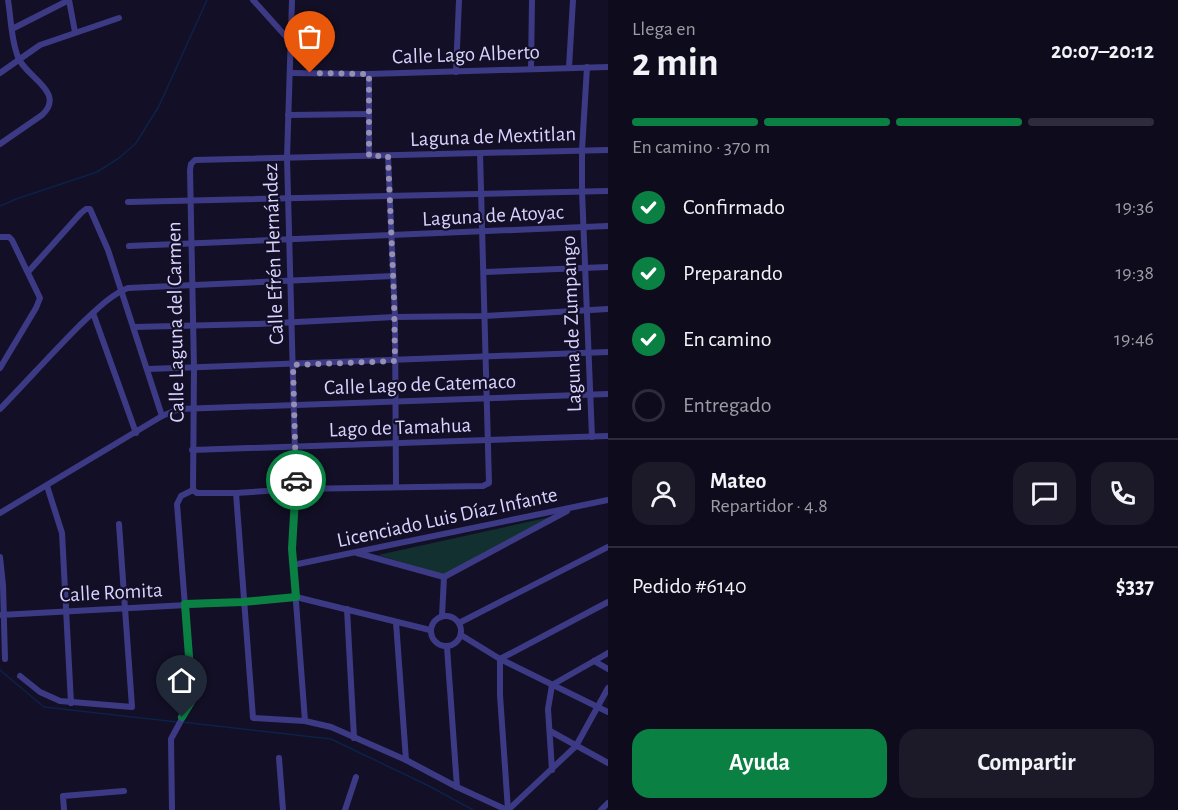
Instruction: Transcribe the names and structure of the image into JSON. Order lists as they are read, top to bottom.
{
  "streets": {
    "street": [
      "Calle Lago Alberto",
      "Laguna de Mextitlan",
      "Laguna de Atoyac",
      "Calle Efrén Hernández",
      "Calle Laguna del Carmen",
      "Laguna de Zumpango",
      "Calle Lago de Catemaco",
      "Lago de Tamahua",
      "Licenciado Luis Díaz Infante",
      "Calle Romita"
    ]
  },
  "crossings": [
    ["Calle Lago Alberto", "Calle Efrén Hernández"],
    ["Calle Lago Alberto", "Laguna de Zumpango"],
    ["Laguna de Mextitlan", "Calle Efrén Hernández"],
    ["Laguna de Mextitlan", "Calle Laguna del Carmen"],
    ["Laguna de Mextitlan", "Laguna de Zumpango"],
    ["Laguna de Atoyac", "Calle Efrén Hernández"],
    ["Laguna de Atoyac", "Calle Laguna del Carmen"],
    ["Laguna de Atoyac", "Laguna de Zumpango"],
    ["Calle Efrén Hernández", "Calle Lago de Catemaco"],
    ["Calle Efrén Hernández", "Lago de Tamahua"],
    ["Calle Efrén Hernández", "Licenciado Luis Díaz Infante"],
    ["Calle Efrén Hernández", "Calle Romita"],
    ["Calle Laguna del Carmen", "Calle Lago de Catemaco"],
    ["Calle Laguna del Carmen", "Lago de Tamahua"],
    ["Laguna de Zumpango", "Calle Lago de Catemaco"],
    ["Laguna de Zumpango", "Lago de Tamahua"]
  ],
  "page": {
    "heading": ["2 min", "Llega en", "20:07–20:12"],
    "panel": [
      "Mateo",
      "Repartidor · 4.8",
      "Pedido #6140",
      "$337"
    ],
    "bar": "En camino · 370 m",
    "list": [
      ["Confirmado", "19:36"],
      ["Preparando", "19:38"],
      ["En camino", "19:46"],
      "Entregado"
    ],
    "buttons": ["Ayuda", "Compartir"]
  }
}
